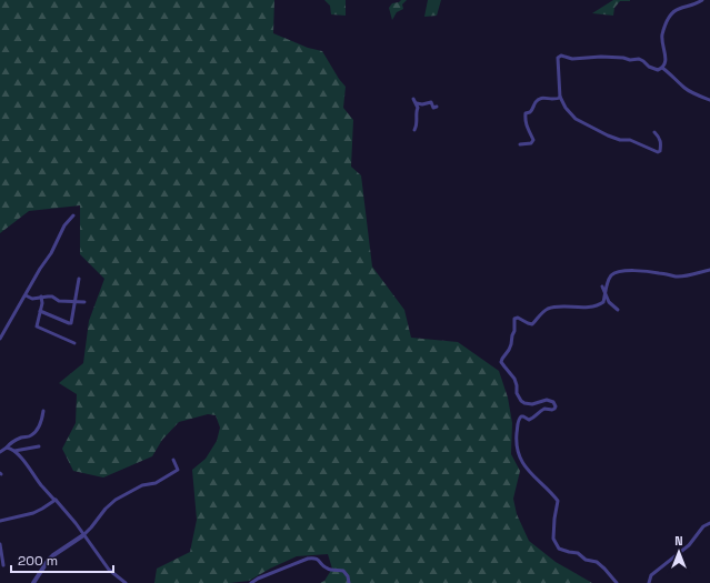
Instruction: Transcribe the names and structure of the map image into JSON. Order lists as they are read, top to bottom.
{
  "scale_bar": "200 m",
  "north": "top"
}
